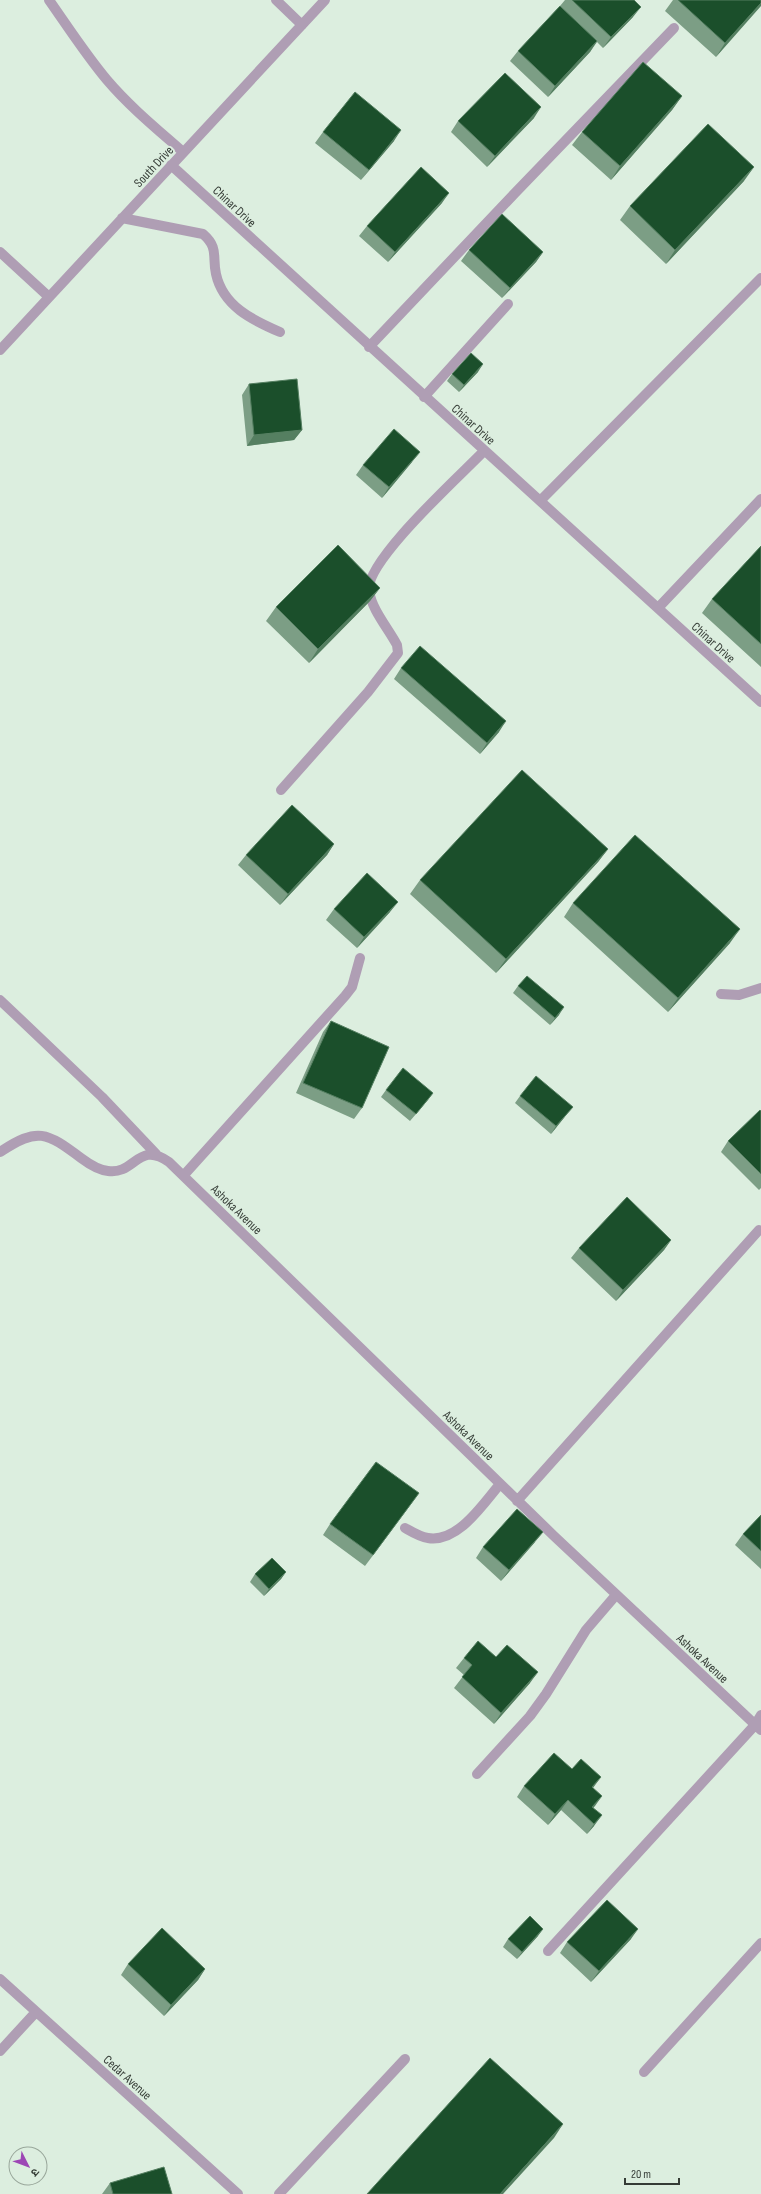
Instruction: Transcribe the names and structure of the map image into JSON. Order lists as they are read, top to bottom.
{
  "streets": {
    "street": [
      "South Drive",
      "Chinar Drive",
      "Ashoka Avenue",
      "Cedar Avenue"
    ]
  },
  "crossings": [
    ["South Drive", "Chinar Drive"]
  ],
  "scale_bar": "20 m",
  "north": "bottom right"
}
